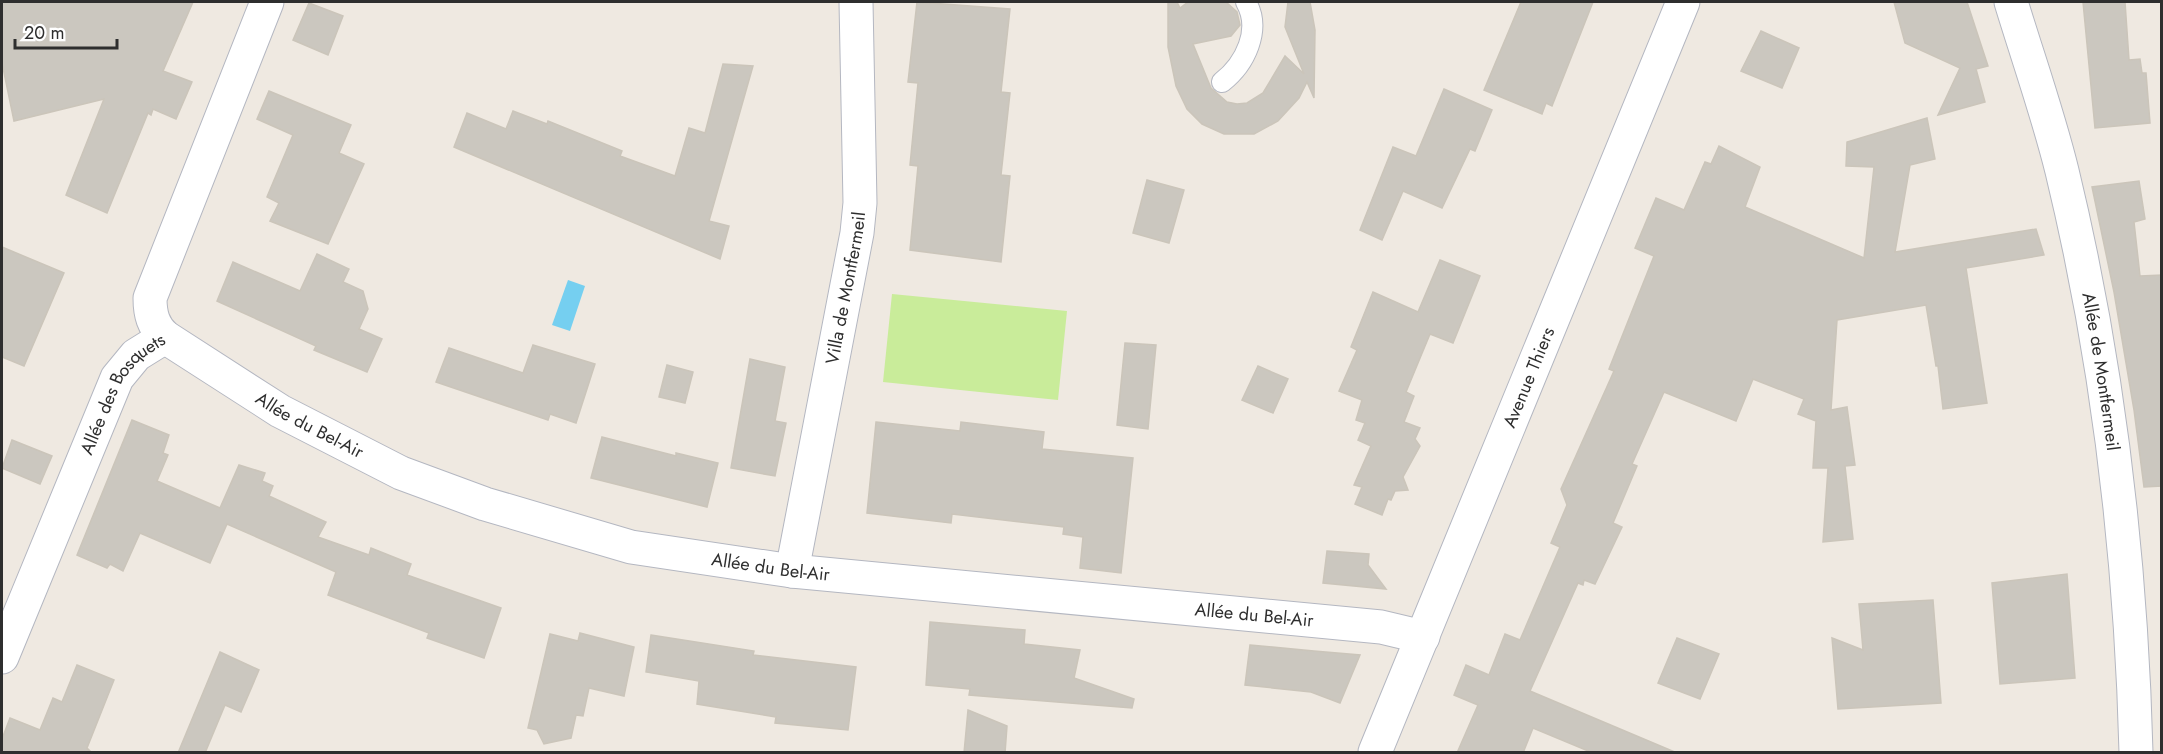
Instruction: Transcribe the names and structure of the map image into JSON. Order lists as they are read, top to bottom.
{
  "streets": {
    "street": [
      "Villa de Montfermeil",
      "Allée de Montfermeil",
      "Avenue Thiers",
      "Allée des Bosquets",
      "Allée du Bel-Air"
    ]
  },
  "crossings": [
    ["Villa de Montfermeil", "Allée du Bel-Air"],
    ["Avenue Thiers", "Allée du Bel-Air"],
    ["Allée des Bosquets", "Allée du Bel-Air"]
  ],
  "scale_bar": "20 m"
}
